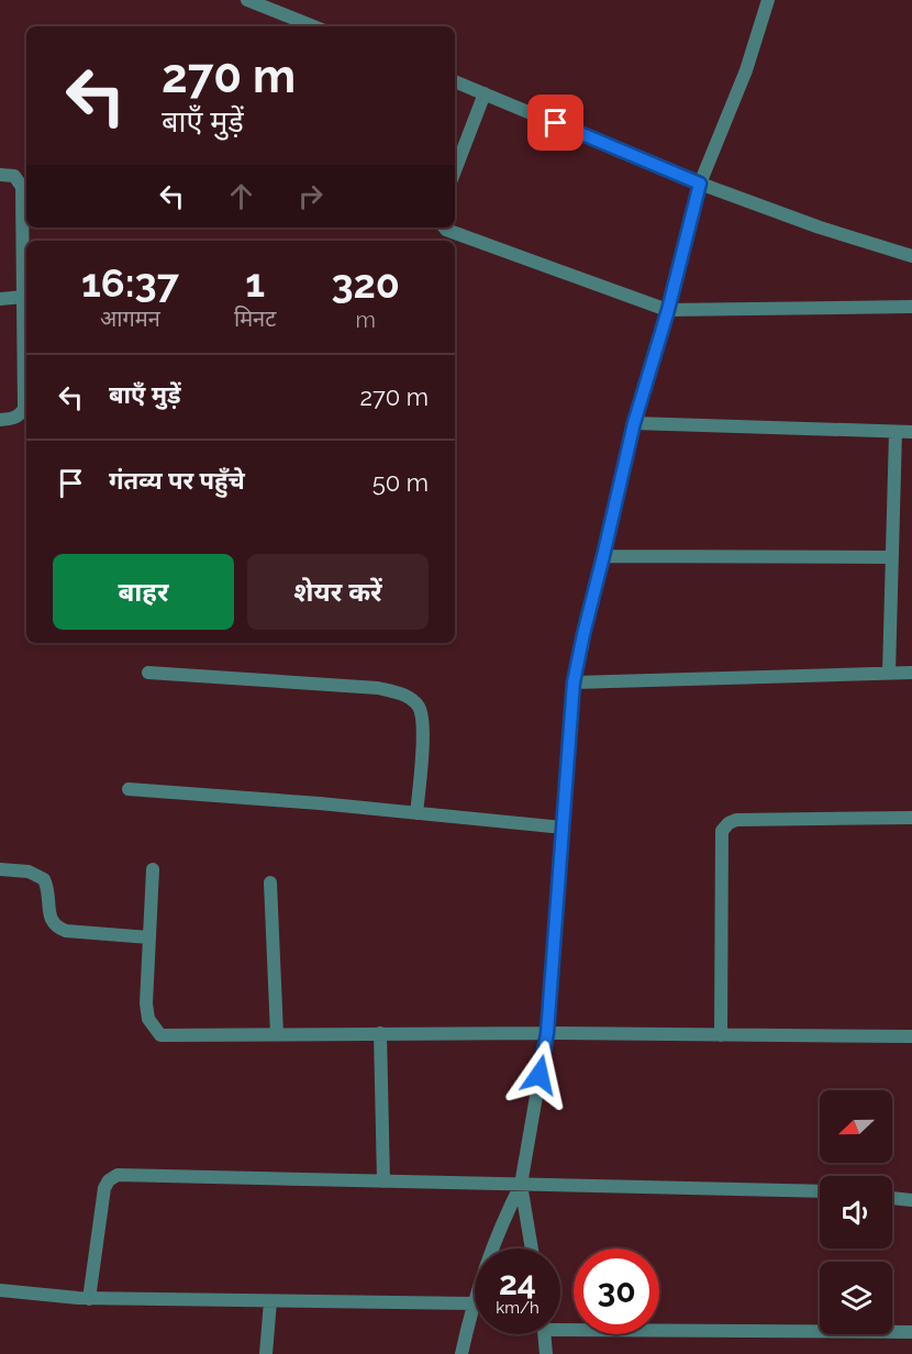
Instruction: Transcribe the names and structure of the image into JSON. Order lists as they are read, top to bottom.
{
  "north": "left",
  "page": {
    "turn": ["270 m", "बाएँ मुड़ें"],
    "eta": [
      "16:37",
      "आगमन",
      "1",
      "मिनट",
      "320",
      "m"
    ],
    "list": [
      {
        "name": "बाएँ मुड़ें",
        "value": "270 m"
      },
      {
        "name": "गंतव्य पर पहुँचे",
        "value": "50 m"
      }
    ],
    "buttons": ["बाहर", "शेयर करें"],
    "speed": "24 km/h",
    "limit": "30"
  }
}
